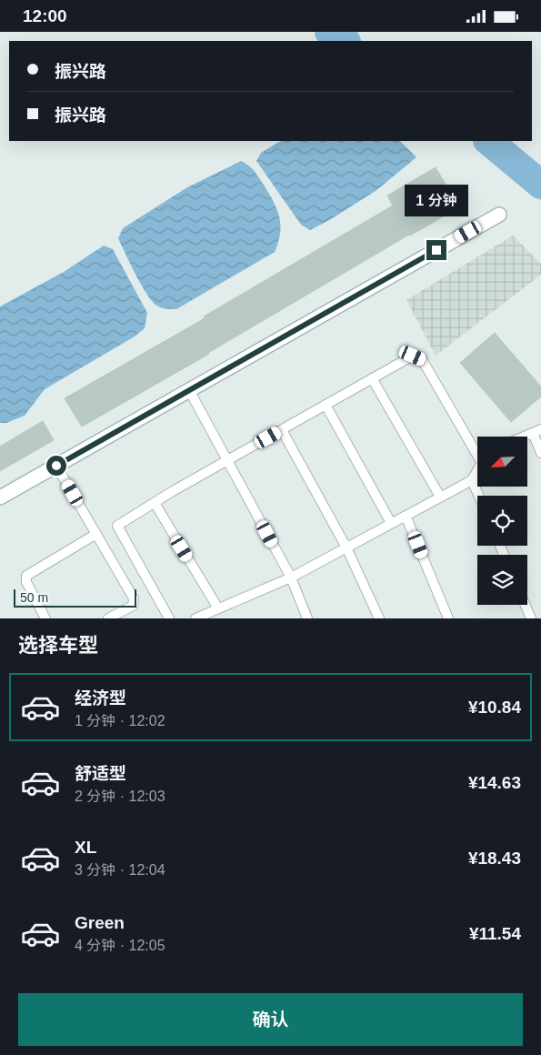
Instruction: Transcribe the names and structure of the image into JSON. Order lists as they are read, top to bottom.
{
  "scale_bar": "50 m",
  "north": "bottom left",
  "page": {
    "status": "12:00",
    "banner": ["振兴路", "振兴路"],
    "bubble": "1 分钟",
    "scale": "50 m",
    "heading": "选择车型",
    "list": [
      {
        "name": "经济型",
        "note": "1 分钟 · 12:02",
        "value": "¥10.84"
      },
      {
        "name": "舒适型",
        "note": "2 分钟 · 12:03",
        "value": "¥14.63"
      },
      {
        "name": "XL",
        "note": "3 分钟 · 12:04",
        "value": "¥18.43"
      },
      {
        "name": "Green",
        "note": "4 分钟 · 12:05",
        "value": "¥11.54"
      }
    ],
    "buttons": "确认"
  }
}
